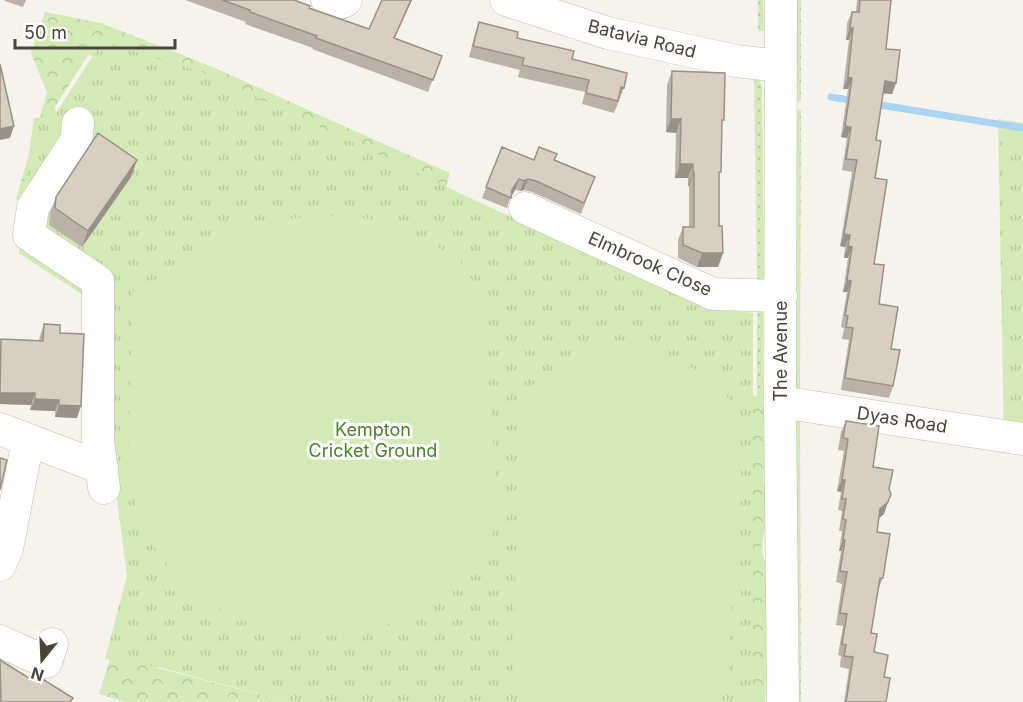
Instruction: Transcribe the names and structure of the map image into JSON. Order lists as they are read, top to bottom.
{
  "streets": {
    "street": [
      "Batavia Road",
      "Elmbrook Close",
      "The Avenue",
      "Dyas Road"
    ]
  },
  "crossings": [
    ["Batavia Road", "The Avenue"],
    ["Elmbrook Close", "The Avenue"],
    ["The Avenue", "Dyas Road"]
  ],
  "parks": ["Kempton Cricket Ground"],
  "scale_bar": "50 m",
  "north": "bottom"
}
